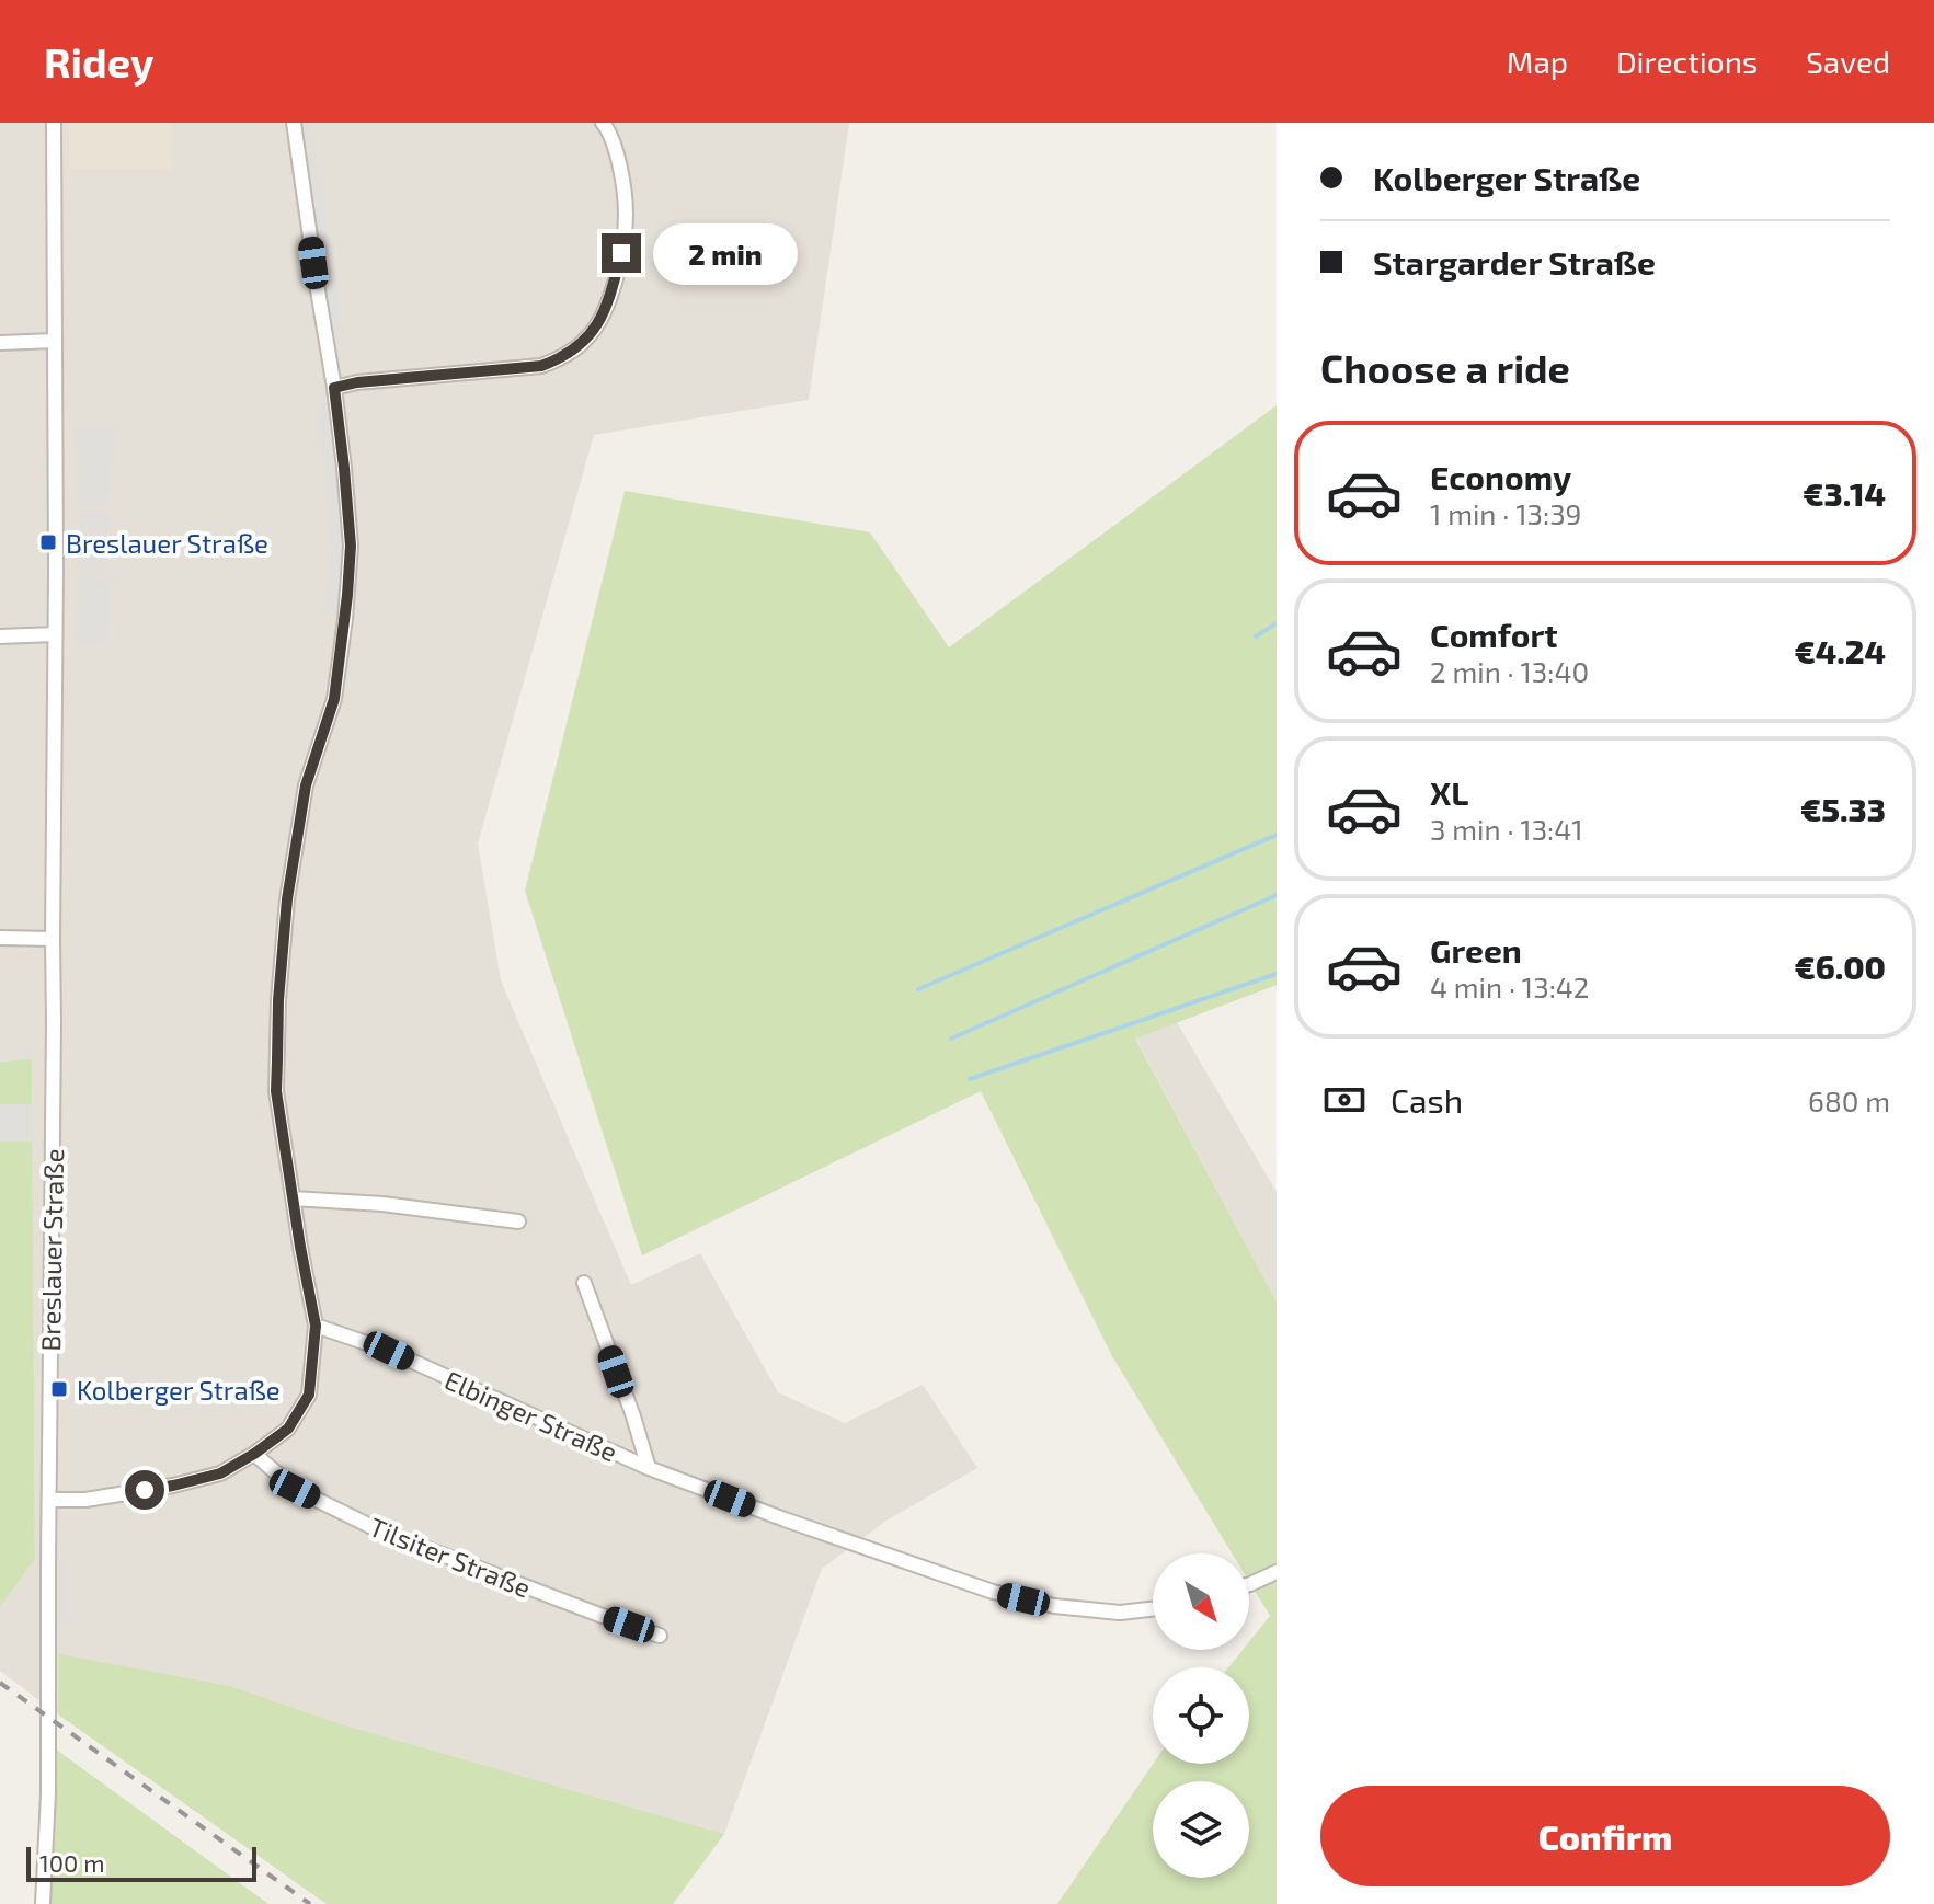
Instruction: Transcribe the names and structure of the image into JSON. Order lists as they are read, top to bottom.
{
  "streets": {
    "street": ["Breslauer Straße", "Elbinger Straße", "Tilsiter Straße"]
  },
  "places": {
    "transit": ["Breslauer Straße", "Kolberger Straße"]
  },
  "scale_bar": "100 m",
  "north": "bottom right",
  "page": {
    "header": "Ridey",
    "nav": ["Map", "Directions", "Saved"],
    "banner": ["Kolberger Straße", "Stargarder Straße"],
    "bubble": "2 min",
    "heading": "Choose a ride",
    "list": [
      {
        "name": "Economy",
        "note": "1 min · 13:39",
        "value": "€3.14"
      },
      {
        "name": "Comfort",
        "note": "2 min · 13:40",
        "value": "€4.24"
      },
      {
        "name": "XL",
        "note": "3 min · 13:41",
        "value": "€5.33"
      },
      {
        "name": "Green",
        "note": "4 min · 13:42",
        "value": "€6.00"
      }
    ],
    "pay": ["Cash", "680 m"],
    "buttons": "Confirm",
    "scale": "100 m"
  }
}
